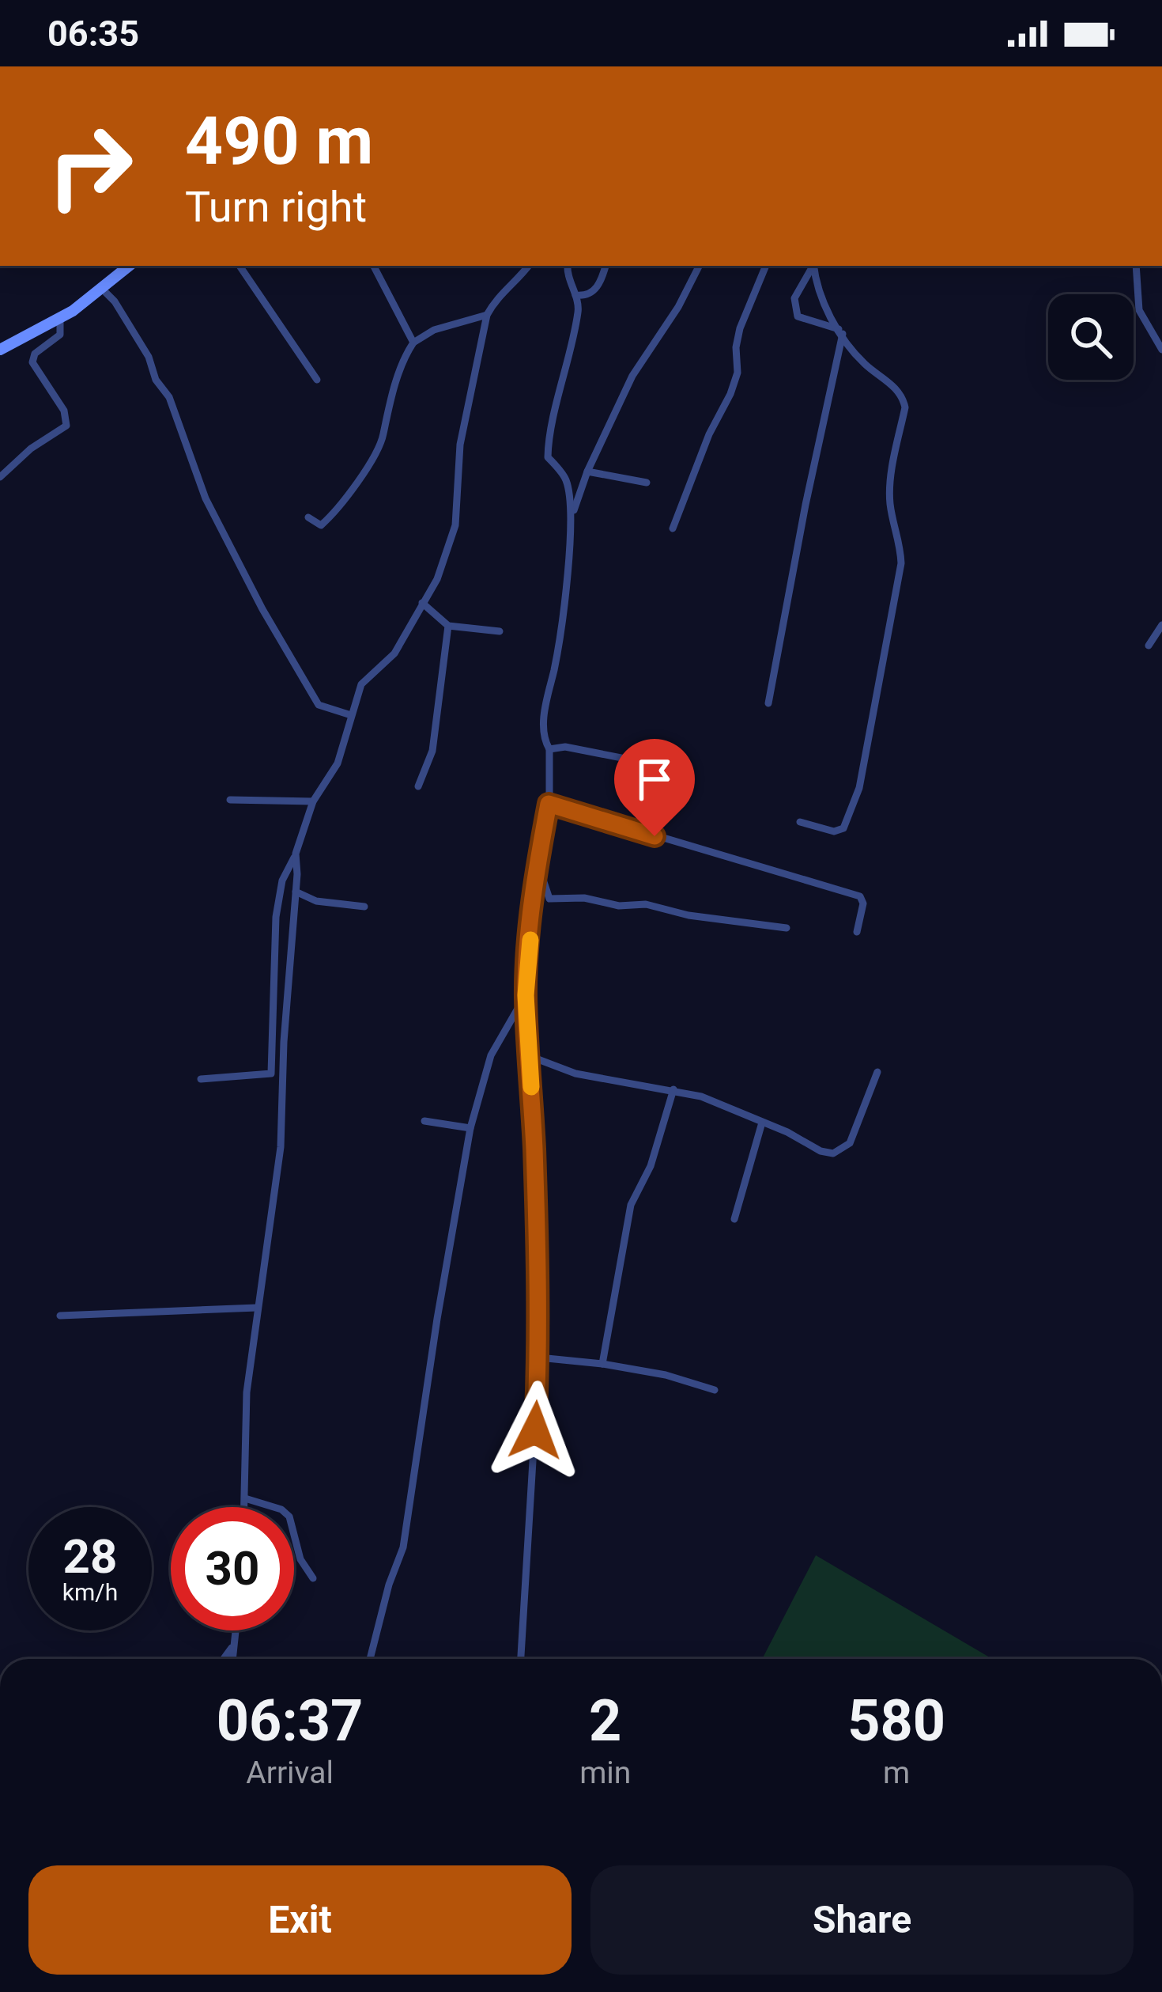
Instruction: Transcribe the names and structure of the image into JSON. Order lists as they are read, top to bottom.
{
  "page": {
    "status": "06:35",
    "turn": ["490 m", "Turn right"],
    "speed": "28 km/h",
    "limit": "30",
    "eta": [
      "06:37",
      "Arrival",
      "2",
      "min",
      "580",
      "m"
    ],
    "buttons": ["Exit", "Share"]
  }
}
